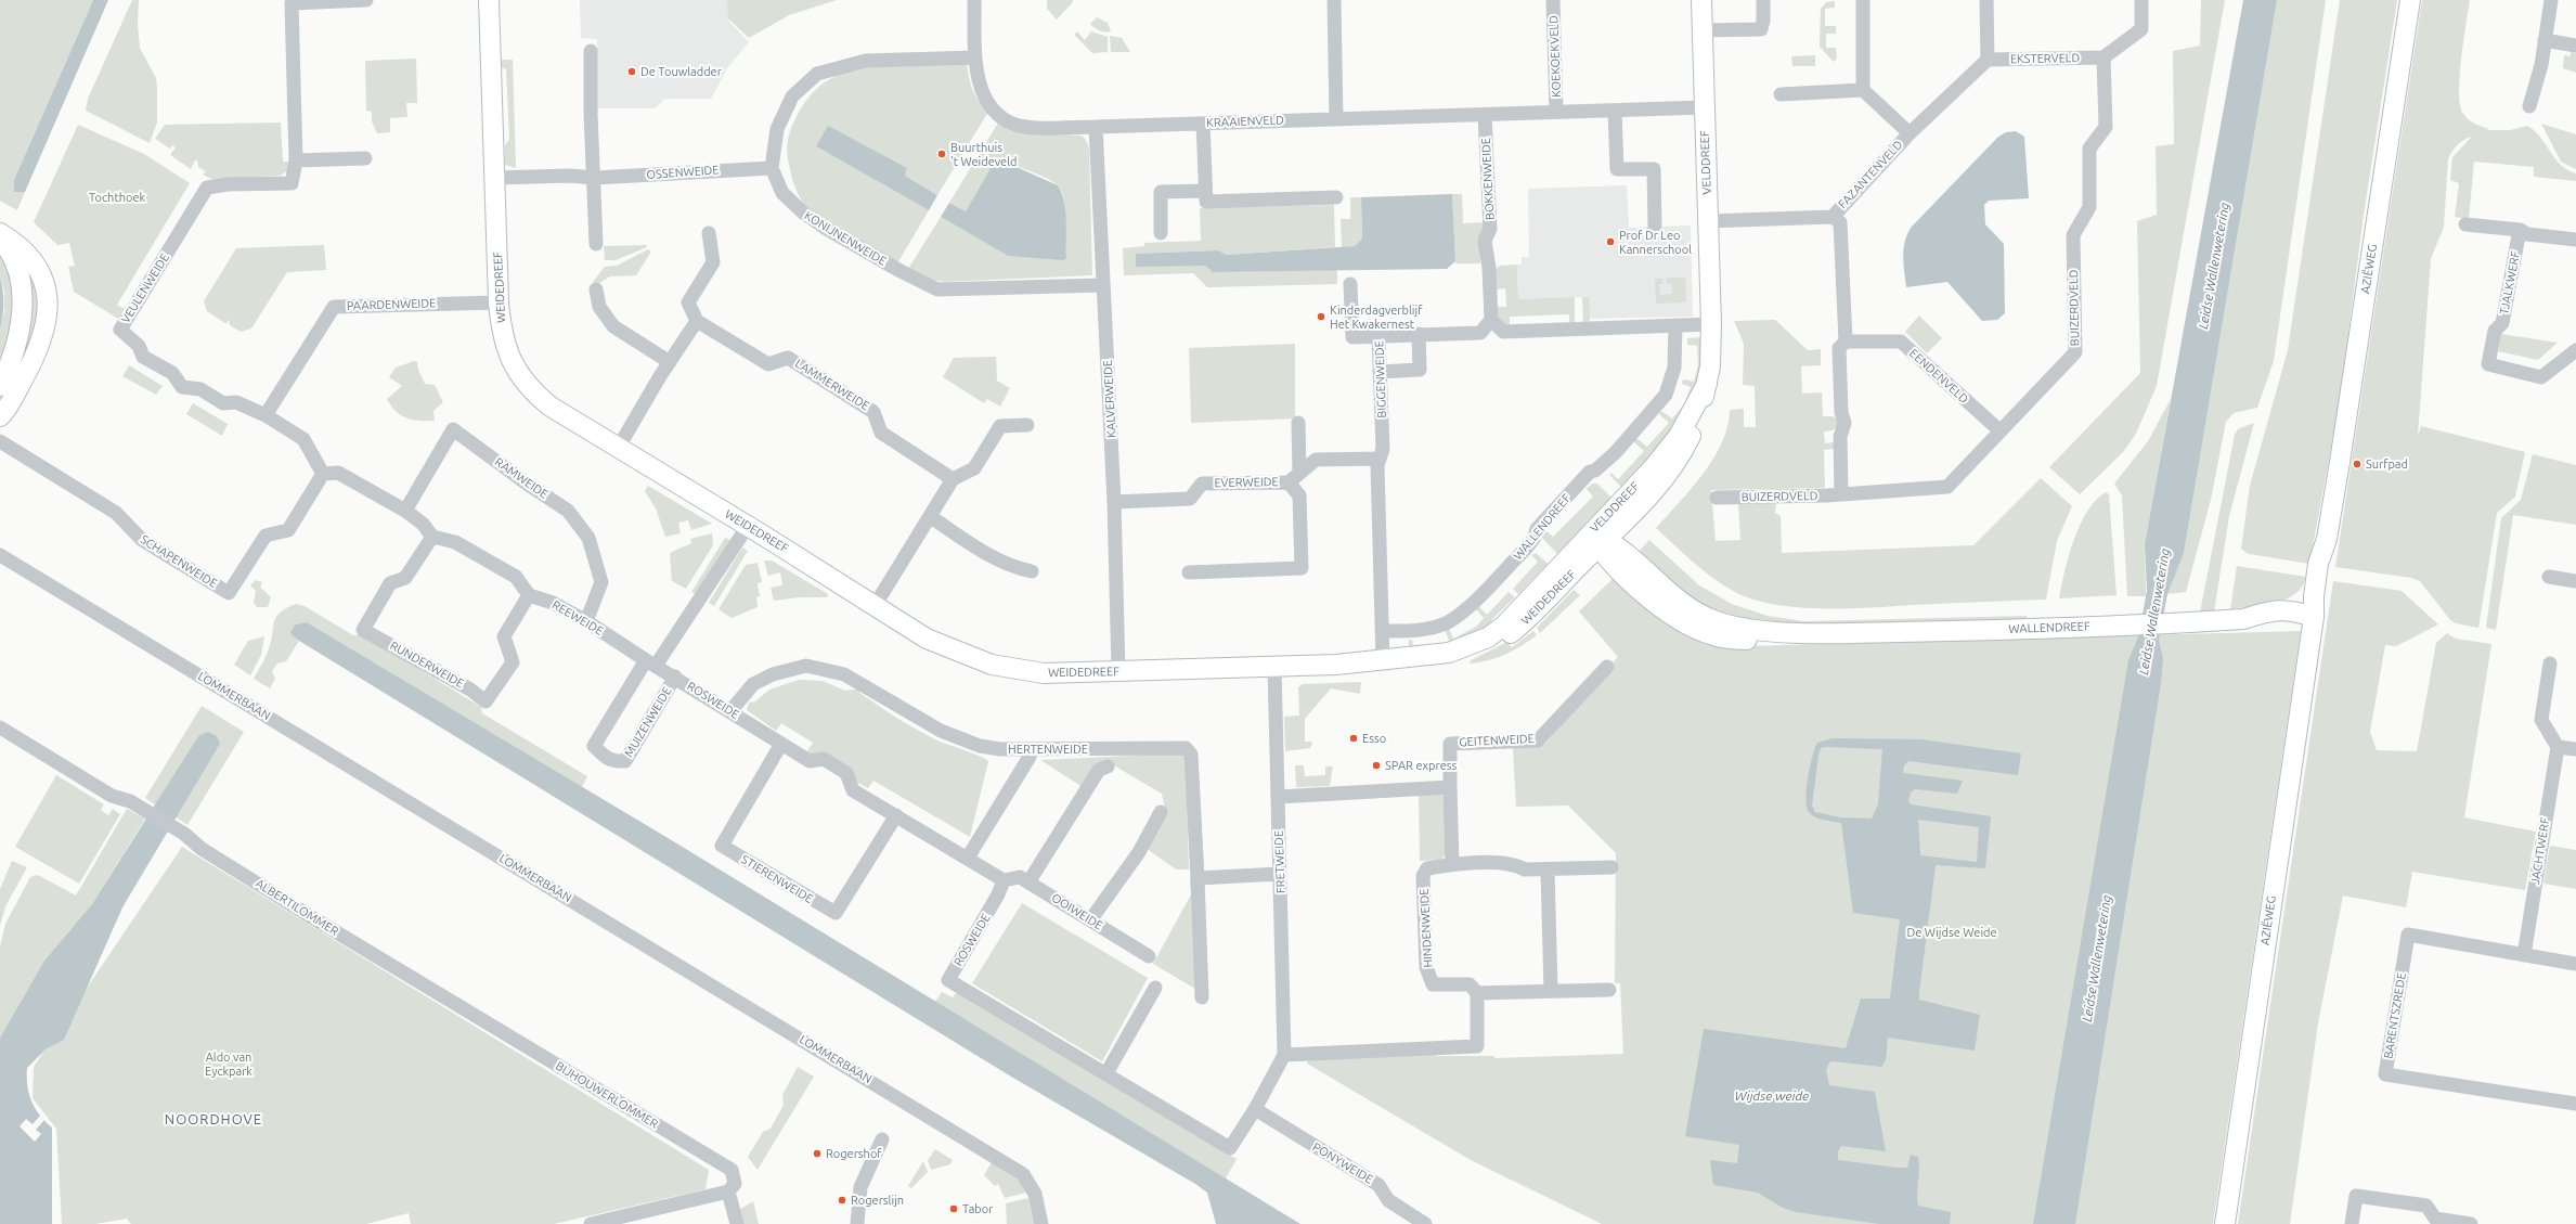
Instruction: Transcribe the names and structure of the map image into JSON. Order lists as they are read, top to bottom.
{
  "streets": {
    "street": [
      "KOEKOEKVELD",
      "EKSTERVELD",
      "KRAAIENVELD",
      "VELDDREEF",
      "OSSENWEIDE",
      "FAZANTENVELD",
      "BOKKENWEIDE",
      "KONIJNENWEIDE",
      "AZIËWEG",
      "TJALKWERF",
      "WEIDEDREEF",
      "VEULENWEIDE",
      "PAARDENWEIDE",
      "BUIZERDVELD",
      "EENDENVELD",
      "BIGGENWEIDE",
      "LAMMERWEIDE",
      "KALVERWEIDE",
      "RAMWEIDE",
      "EVERWEIDE",
      "WALLENDREEF",
      "SCHAPENWEIDE",
      "REEWEIDE",
      "RUNDERWEIDE",
      "LOMMERBAAN",
      "ROSWEIDE",
      "MUIZENWEIDE",
      "GEITENWEIDE",
      "HERTENWEIDE",
      "JACHTWERF",
      "FRETWEIDE",
      "STIERENWEIDE",
      "ALBERTILOMMER",
      "OOIWEIDE",
      "HINDENWEIDE",
      "BARENTSZREDE",
      "BIJHOUWERLOMMER",
      "PONYWEIDE"
    ]
  },
  "crossings": [
    ["KOEKOEKVELD", "KRAAIENVELD"],
    ["EKSTERVELD", "FAZANTENVELD"],
    ["EKSTERVELD", "BUIZERDVELD"],
    ["KRAAIENVELD", "VELDDREEF"],
    ["KRAAIENVELD", "BOKKENWEIDE"],
    ["KRAAIENVELD", "KALVERWEIDE"],
    ["VELDDREEF", "WEIDEDREEF"],
    ["VELDDREEF", "WALLENDREEF"],
    ["OSSENWEIDE", "KONIJNENWEIDE"],
    ["OSSENWEIDE", "WEIDEDREEF"],
    ["BOKKENWEIDE", "BIGGENWEIDE"],
    ["KONIJNENWEIDE", "KALVERWEIDE"],
    ["AZIËWEG", "WALLENDREEF"],
    ["WEIDEDREEF", "PAARDENWEIDE"],
    ["WEIDEDREEF", "BIGGENWEIDE"],
    ["WEIDEDREEF", "KALVERWEIDE"],
    ["WEIDEDREEF", "WALLENDREEF"],
    ["WEIDEDREEF", "MUIZENWEIDE"],
    ["WEIDEDREEF", "FRETWEIDE"],
    ["VEULENWEIDE", "PAARDENWEIDE"],
    ["BUIZERDVELD", "EENDENVELD"],
    ["BIGGENWEIDE", "WALLENDREEF"],
    ["KALVERWEIDE", "EVERWEIDE"],
    ["RAMWEIDE", "REEWEIDE"],
    ["REEWEIDE", "RUNDERWEIDE"],
    ["REEWEIDE", "ROSWEIDE"],
    ["REEWEIDE", "MUIZENWEIDE"],
    ["ROSWEIDE", "MUIZENWEIDE"],
    ["ROSWEIDE", "HERTENWEIDE"],
    ["ROSWEIDE", "FRETWEIDE"],
    ["ROSWEIDE", "STIERENWEIDE"],
    ["ROSWEIDE", "OOIWEIDE"],
    ["ROSWEIDE", "PONYWEIDE"],
    ["GEITENWEIDE", "HINDENWEIDE"],
    ["JACHTWERF", "BARENTSZREDE"],
    ["ALBERTILOMMER", "BIJHOUWERLOMMER"]
  ],
  "districts": ["NOORDHOVE"],
  "water": ["Leidse Wallenwetering", "Wijdse weide"],
  "parks": ["Tochthoek", "De Wijdse Weide", "Aldo van Eyckpark"],
  "places": [
    "De Touwladder",
    "Buurthuis 't Weideveld",
    "Prof Dr Leo Kannerschool",
    "Kinderdagverblijf Het Kwakernest",
    "Surfpad",
    "Esso",
    "SPAR express",
    "Rogershof",
    "Rogerslijn",
    "Tabor"
  ]
}
